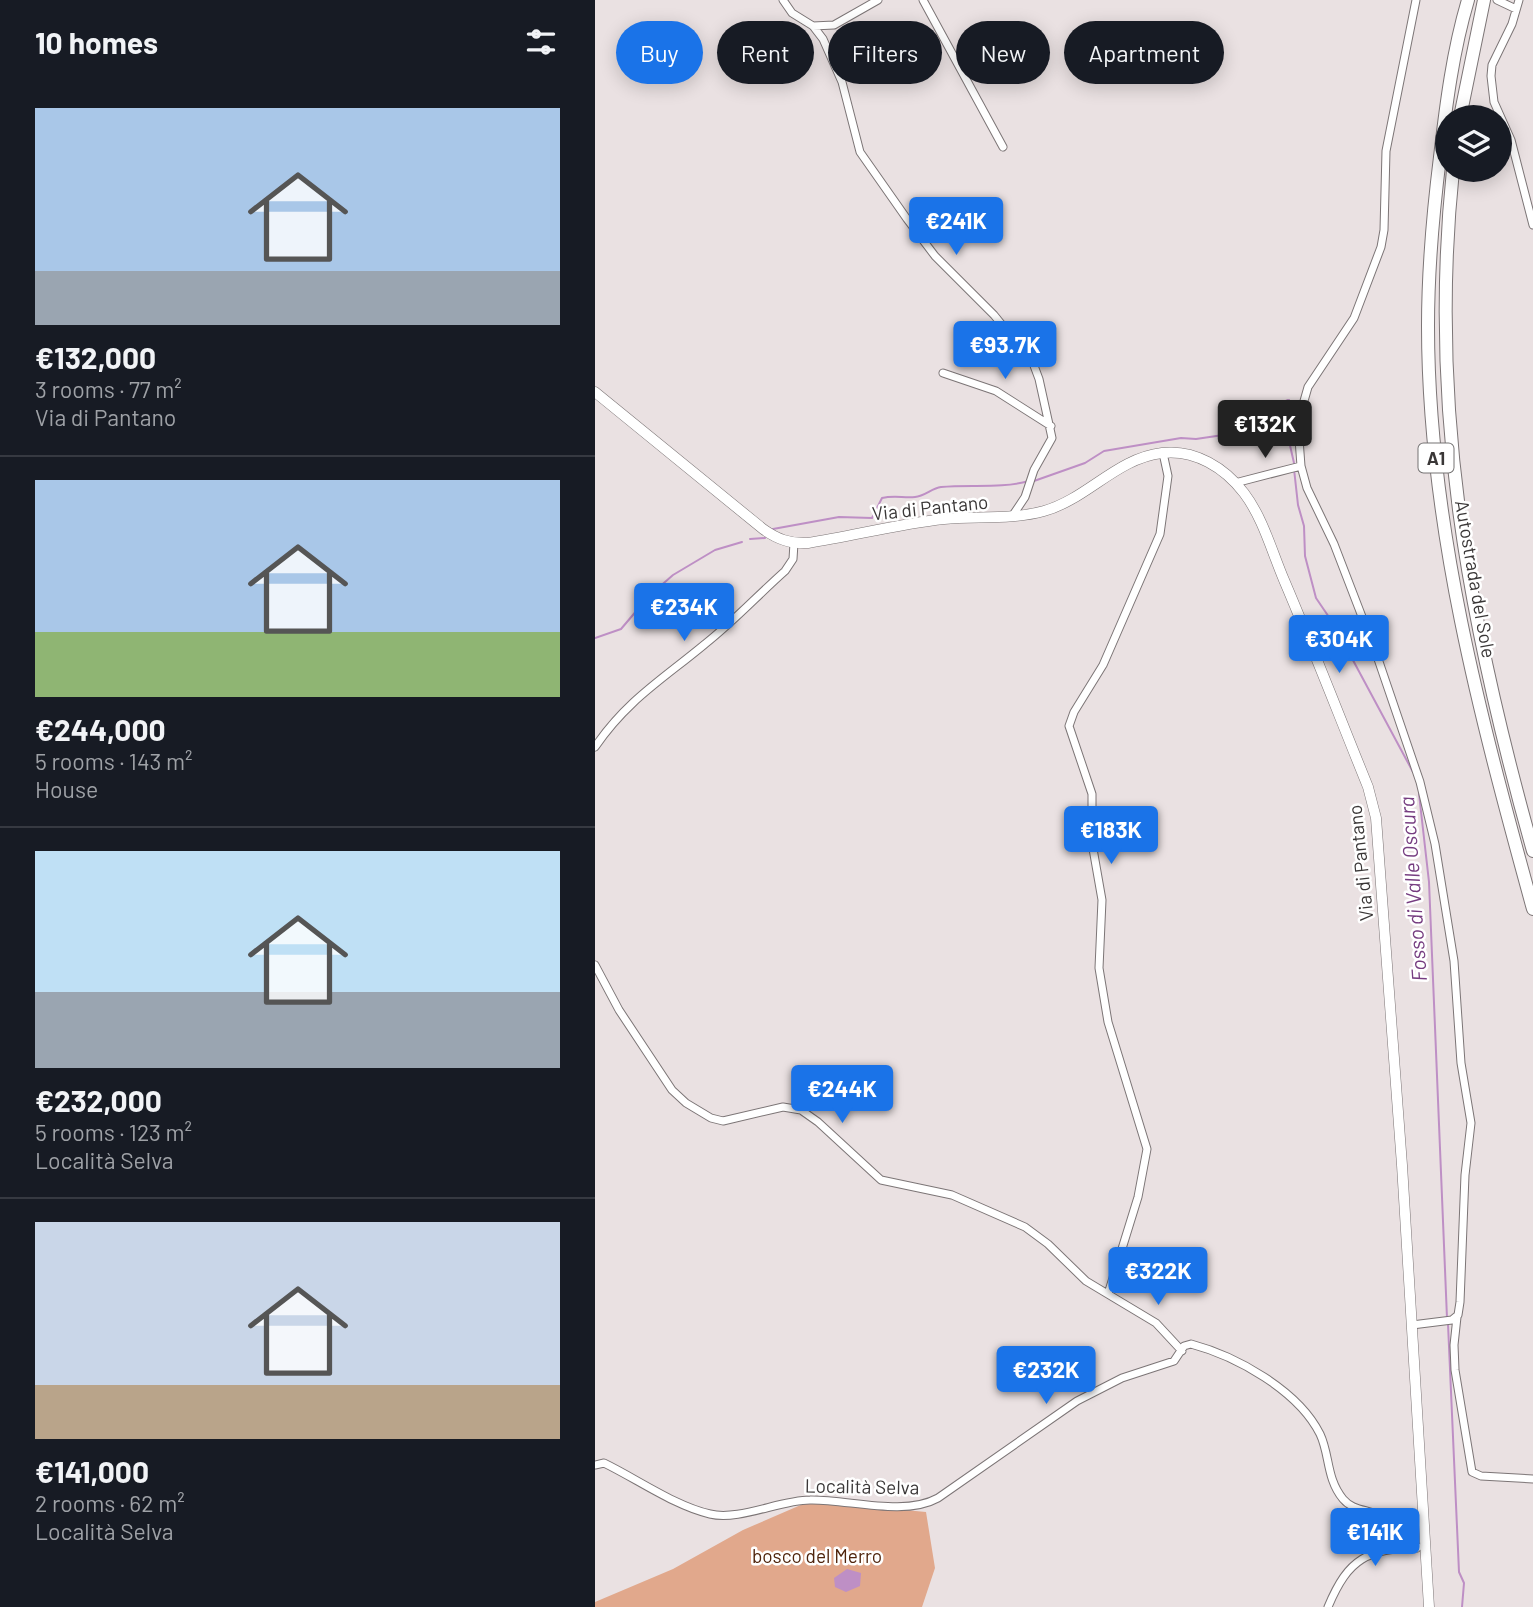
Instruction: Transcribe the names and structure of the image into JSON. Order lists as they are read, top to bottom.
{
  "streets": {
    "highway": ["A1", "Autostrada del Sole"],
    "street": ["Via di Pantano", "Località Selva"]
  },
  "crossings": [
    ["Via di Pantano", "Località Selva"]
  ],
  "water": ["Fosso di Valle Oscura"],
  "parks": ["bosco del Merro"],
  "page": {
    "heading": "10 homes",
    "chip": [
      "Buy",
      "Rent",
      "Filters",
      "New",
      "Apartment"
    ],
    "list": [
      {
        "name": "€132,000",
        "note": "3 rooms · 77 m² · Via di Pantano"
      },
      {
        "name": "€244,000",
        "note": "5 rooms · 143 m² · House"
      },
      {
        "name": "€232,000",
        "note": "5 rooms · 123 m² · Località Selva"
      },
      {
        "name": "€141,000",
        "note": "2 rooms · 62 m² · Località Selva"
      }
    ],
    "price": [
      "€241K",
      "€93.7K",
      "€132K",
      "€234K",
      "€304K",
      "€183K",
      "€244K",
      "€322K",
      "€232K",
      "€141K"
    ]
  }
}
